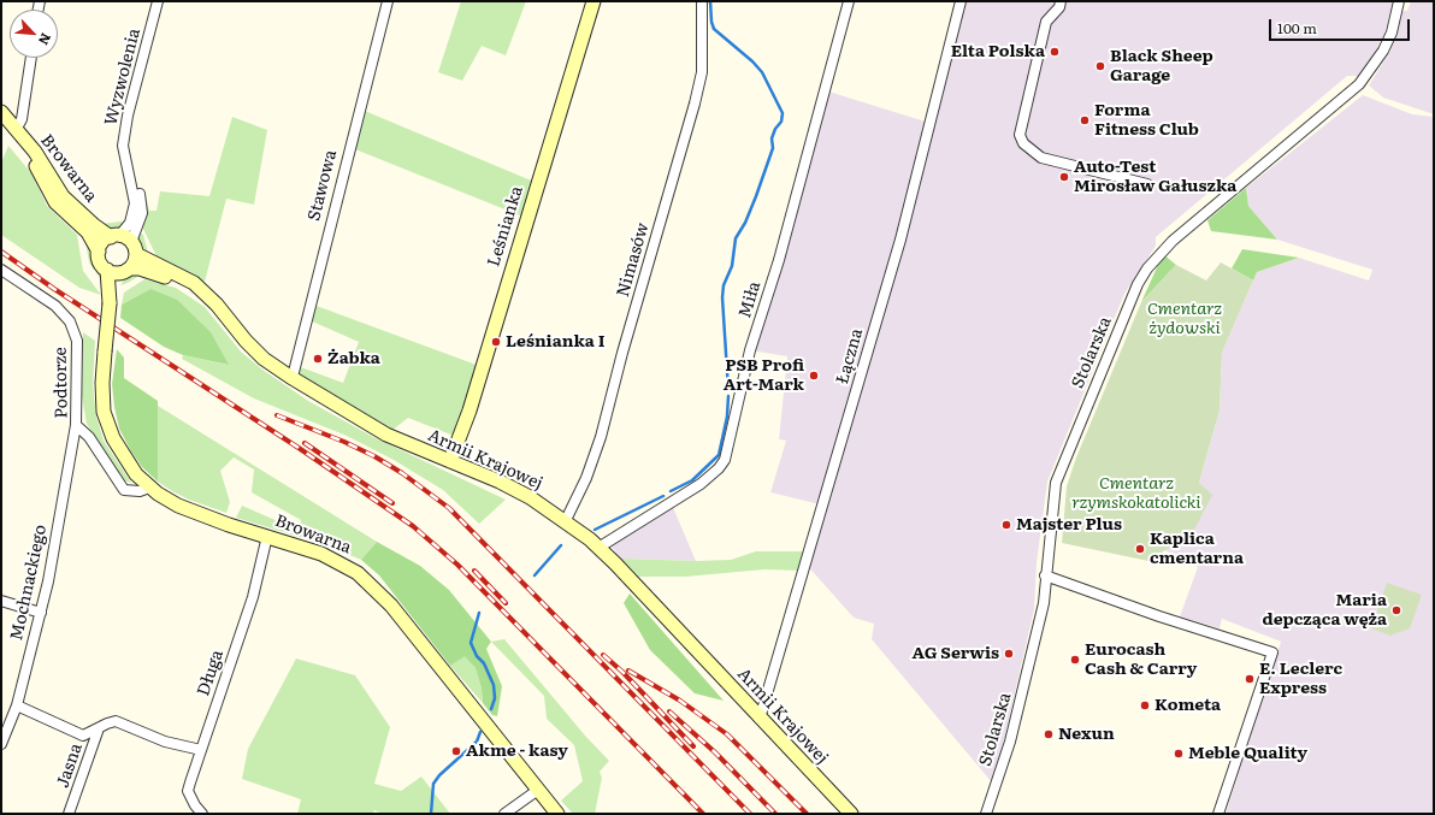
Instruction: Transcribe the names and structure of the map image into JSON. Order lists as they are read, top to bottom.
{
  "streets": {
    "street": [
      "Wyzwolenia",
      "Browarna",
      "Stawowa",
      "Leśnianka",
      "Nimasów",
      "Miła",
      "Stolarska",
      "Łączna",
      "Podtorze",
      "Armii Krajowej",
      "Mochnackiego",
      "Długa",
      "Jasna"
    ]
  },
  "crossings": [
    ["Wyzwolenia", "Browarna"],
    ["Wyzwolenia", "Armii Krajowej"],
    ["Browarna", "Podtorze"],
    ["Browarna", "Armii Krajowej"],
    ["Browarna", "Długa"],
    ["Stawowa", "Armii Krajowej"],
    ["Leśnianka", "Armii Krajowej"],
    ["Nimasów", "Armii Krajowej"],
    ["Miła", "Armii Krajowej"],
    ["Łączna", "Armii Krajowej"],
    ["Podtorze", "Mochnackiego"]
  ],
  "parks": ["Cmentarz żydowski", "Cmentarz rzymskokatolicki"],
  "places": [
    "Elta Polska",
    "Black Sheep Garage",
    "Forma Fitness Club",
    "Auto-Test Mirosław Gałuszka",
    "Leśnianka I",
    "Żabka",
    "PSB Profi Art-Mark",
    "Majster Plus",
    "Kaplica cmentarna",
    "Maria depcząca węża",
    "AG Serwis",
    "Eurocash Cash & Carry",
    "E. Leclerc Express",
    "Kometa",
    "Nexun",
    "Akme - kasy",
    "Meble Quality"
  ],
  "scale_bar": "100 m",
  "north": "bottom right"
}
